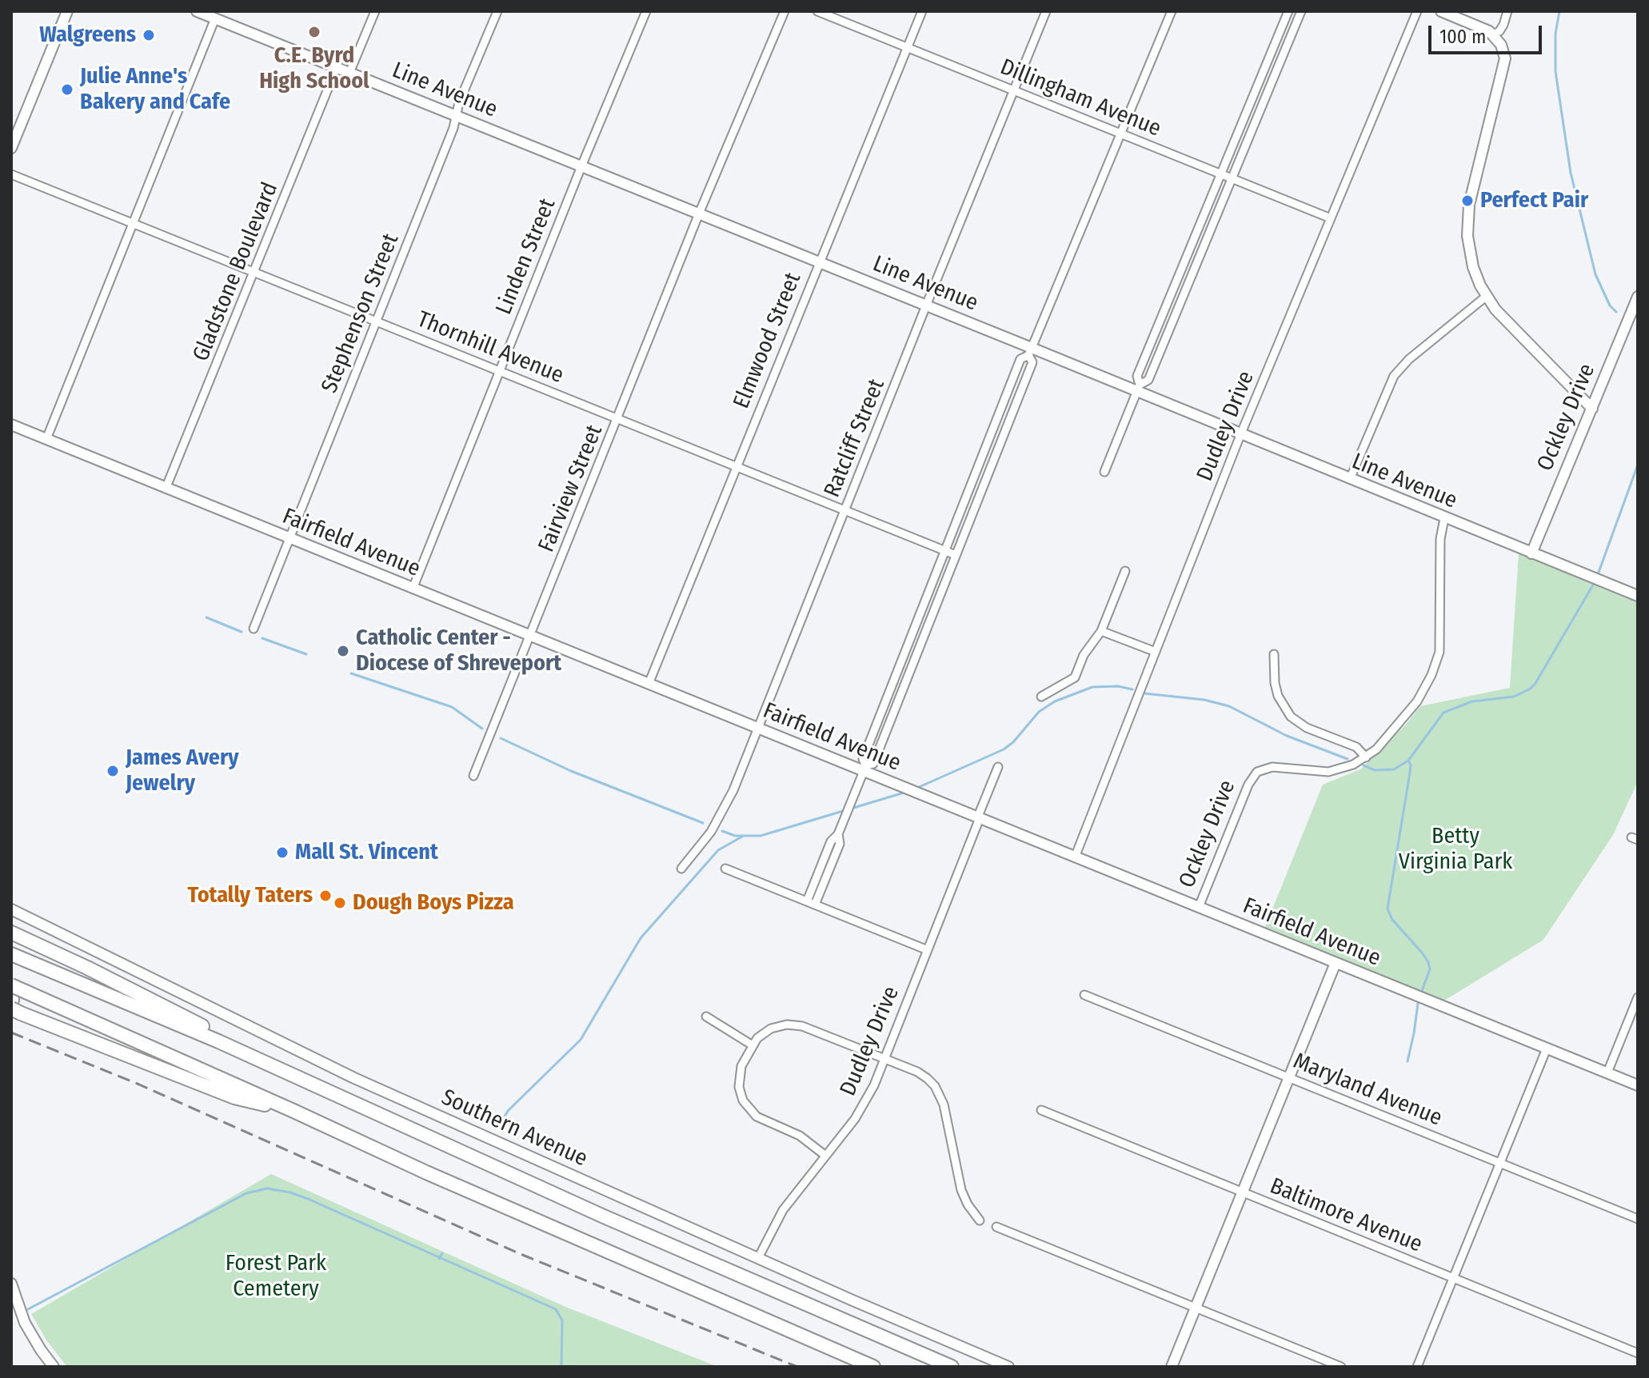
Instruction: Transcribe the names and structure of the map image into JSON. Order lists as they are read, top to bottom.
{
  "streets": {
    "street": [
      "Line Avenue",
      "Dillingham Avenue",
      "Linden Street",
      "Gladstone Boulevard",
      "Stephenson Street",
      "Elmwood Street",
      "Thornhill Avenue",
      "Ockley Drive",
      "Dudley Drive",
      "Ratcliff Street",
      "Fairview Street",
      "Fairfield Avenue",
      "Maryland Avenue",
      "Southern Avenue",
      "Baltimore Avenue"
    ]
  },
  "crossings": [
    ["Line Avenue", "Linden Street"],
    ["Line Avenue", "Gladstone Boulevard"],
    ["Line Avenue", "Stephenson Street"],
    ["Line Avenue", "Elmwood Street"],
    ["Line Avenue", "Ockley Drive"],
    ["Line Avenue", "Dudley Drive"],
    ["Line Avenue", "Ratcliff Street"],
    ["Line Avenue", "Fairview Street"],
    ["Dillingham Avenue", "Elmwood Street"],
    ["Dillingham Avenue", "Dudley Drive"],
    ["Dillingham Avenue", "Ratcliff Street"],
    ["Linden Street", "Thornhill Avenue"],
    ["Linden Street", "Fairfield Avenue"],
    ["Gladstone Boulevard", "Thornhill Avenue"],
    ["Gladstone Boulevard", "Fairfield Avenue"],
    ["Stephenson Street", "Thornhill Avenue"],
    ["Stephenson Street", "Fairfield Avenue"],
    ["Elmwood Street", "Thornhill Avenue"],
    ["Elmwood Street", "Fairfield Avenue"],
    ["Thornhill Avenue", "Ratcliff Street"],
    ["Thornhill Avenue", "Fairview Street"],
    ["Ockley Drive", "Fairfield Avenue"],
    ["Dudley Drive", "Fairfield Avenue"],
    ["Dudley Drive", "Southern Avenue"],
    ["Ratcliff Street", "Fairfield Avenue"],
    ["Fairview Street", "Fairfield Avenue"]
  ],
  "parks": ["Betty Virginia Park", "Forest Park Cemetery"],
  "places": [
    "C.E. Byrd High School",
    "Walgreens",
    "Julie Anne's Bakery and Cafe",
    "Perfect Pair",
    "Catholic Center - Diocese of Shreveport",
    "James Avery Jewelry",
    "Mall St. Vincent",
    "Totally Taters",
    "Dough Boys Pizza"
  ],
  "scale_bar": "100 m"
}
